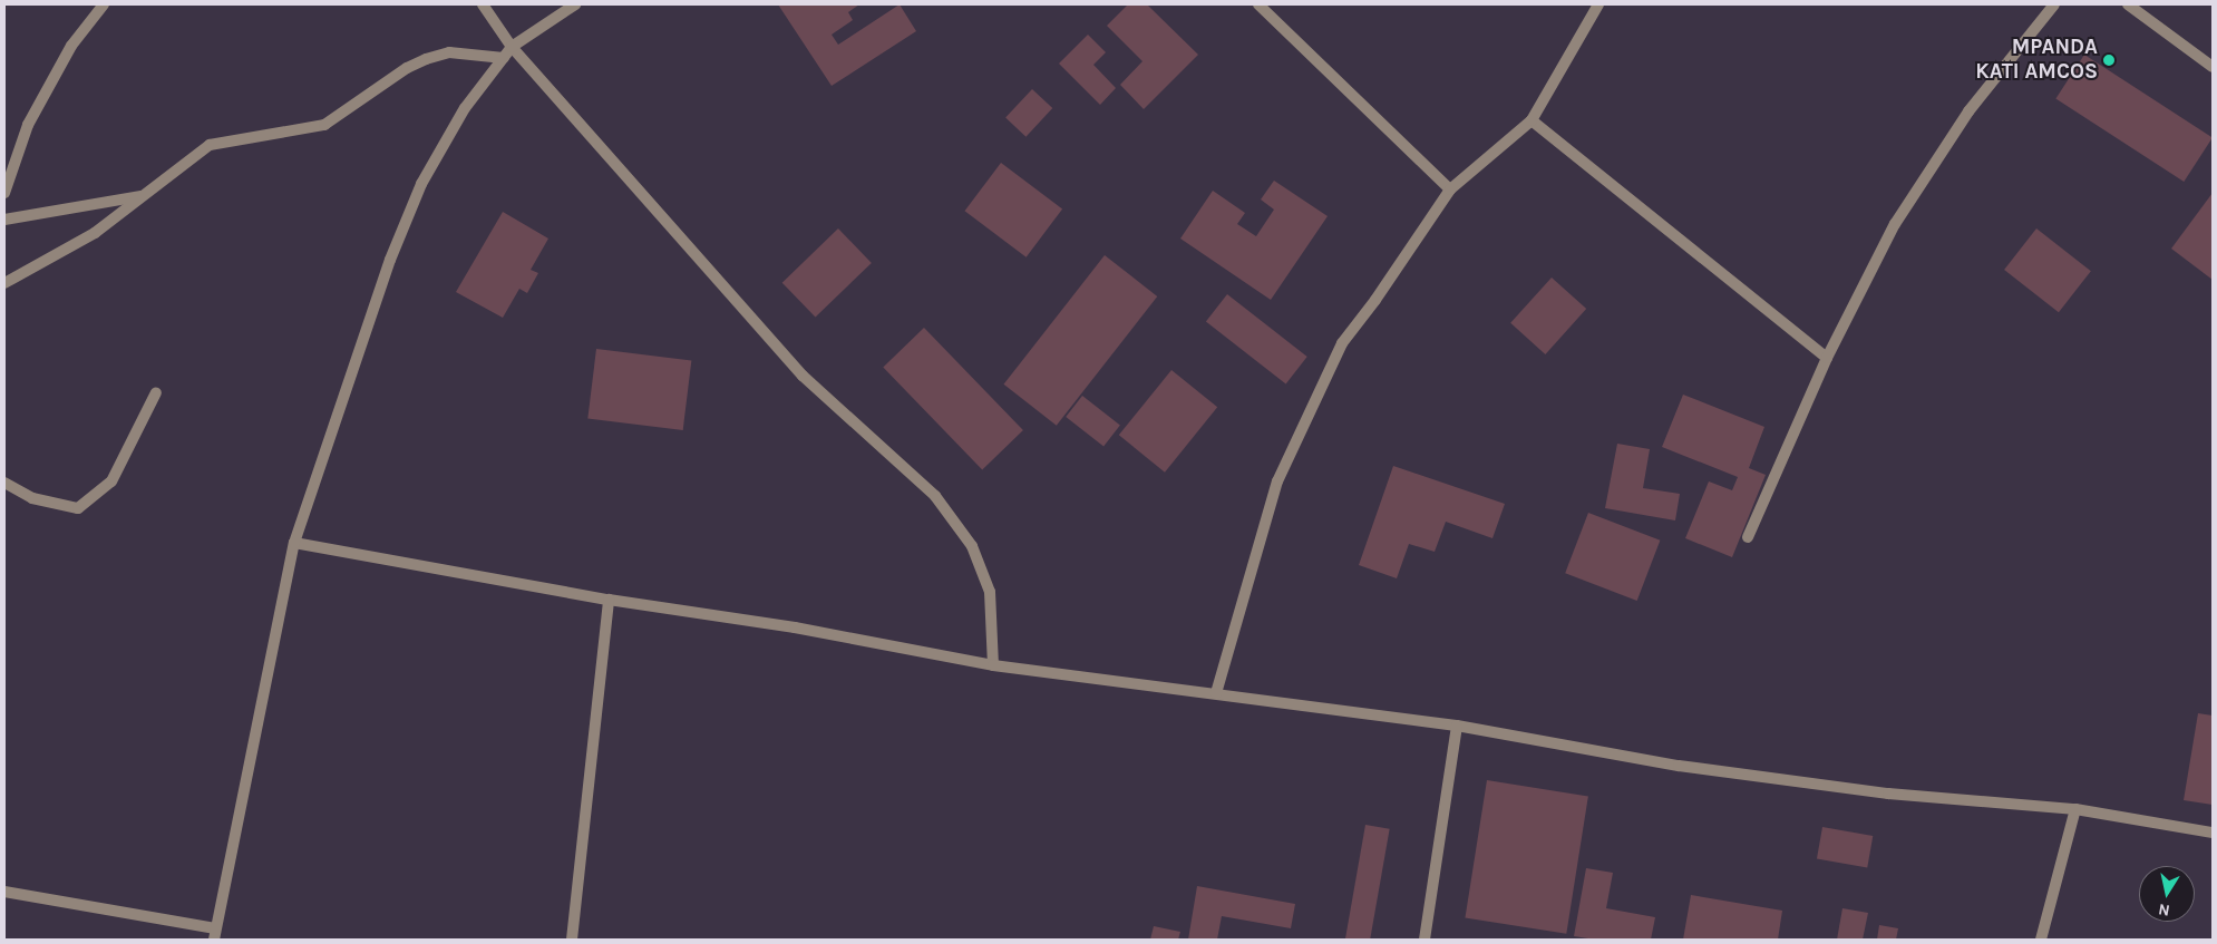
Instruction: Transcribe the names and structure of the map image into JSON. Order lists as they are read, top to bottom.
{
  "places": ["MPANDA KATI AMCOS"],
  "north": "bottom"
}
